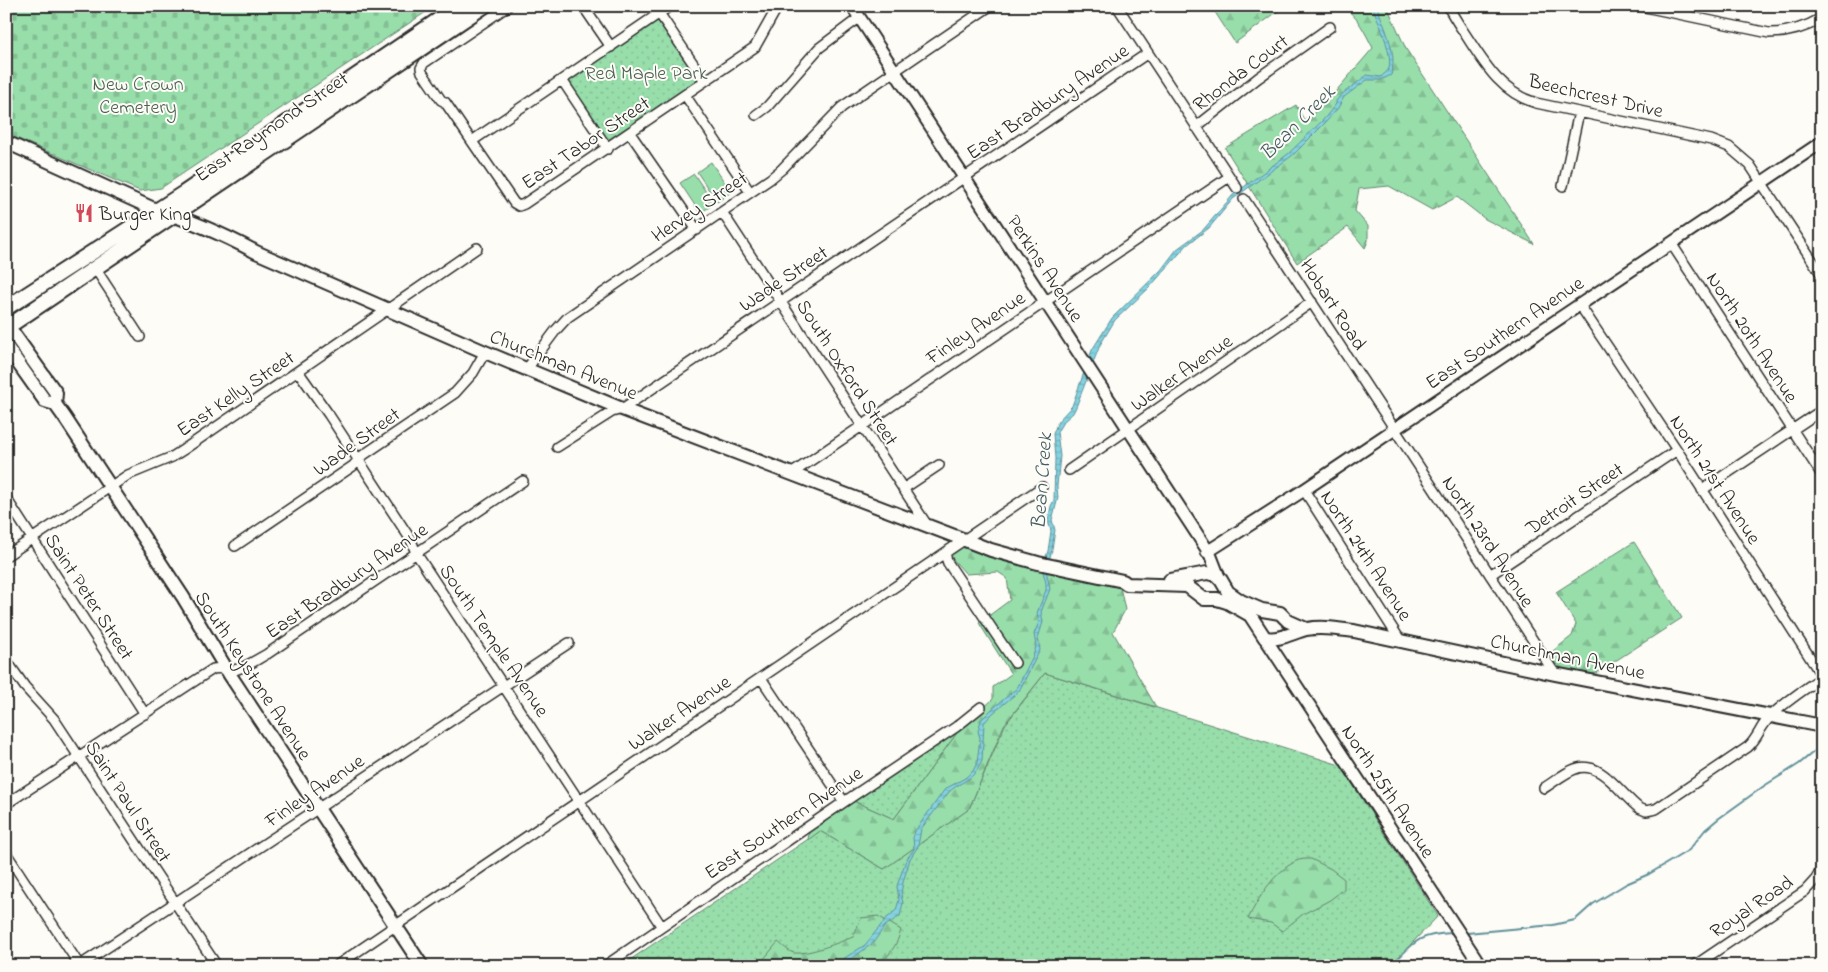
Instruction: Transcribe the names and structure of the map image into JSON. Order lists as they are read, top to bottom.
{
  "streets": {
    "main road": ["East Raymond Street", "Churchman Avenue", "South Keystone Avenue"],
    "street": [
      "Rhonda Court",
      "Beechcrest Drive",
      "East Bradbury Avenue",
      "East Tabor Street",
      "Hervey Street",
      "Perkins Avenue",
      "Wade Street",
      "Hobart Road",
      "Finley Avenue",
      "East Southern Avenue",
      "North 20th Avenue",
      "South Oxford Street",
      "Walker Avenue",
      "East Kelly Street",
      "North 21st Avenue",
      "Detroit Street",
      "North 23rd Avenue",
      "North 24th Avenue",
      "Saint Peter Street",
      "South Temple Avenue",
      "North 25th Avenue",
      "Saint Paul Street",
      "Royal Road"
    ]
  },
  "crossings": [
    ["Beechcrest Drive", "East Southern Avenue"],
    ["East Bradbury Avenue", "Perkins Avenue"],
    ["East Bradbury Avenue", "Wade Street"],
    ["East Bradbury Avenue", "Saint Peter Street"],
    ["East Bradbury Avenue", "South Temple Avenue"],
    ["East Bradbury Avenue", "South Keystone Avenue"],
    ["East Bradbury Avenue", "Saint Paul Street"],
    ["East Raymond Street", "Churchman Avenue"],
    ["East Raymond Street", "South Keystone Avenue"],
    ["Hervey Street", "Perkins Avenue"],
    ["Hervey Street", "Churchman Avenue"],
    ["Hervey Street", "South Oxford Street"],
    ["Perkins Avenue", "Wade Street"],
    ["Perkins Avenue", "Finley Avenue"],
    ["Perkins Avenue", "East Southern Avenue"],
    ["Perkins Avenue", "Churchman Avenue"],
    ["Perkins Avenue", "Walker Avenue"],
    ["Wade Street", "Churchman Avenue"],
    ["Wade Street", "South Oxford Street"],
    ["Wade Street", "South Temple Avenue"],
    ["Hobart Road", "East Southern Avenue"],
    ["Hobart Road", "Walker Avenue"],
    ["Hobart Road", "North 23rd Avenue"],
    ["Finley Avenue", "Churchman Avenue"],
    ["Finley Avenue", "South Oxford Street"],
    ["Finley Avenue", "South Temple Avenue"],
    ["Finley Avenue", "South Keystone Avenue"],
    ["Finley Avenue", "Saint Paul Street"],
    ["East Southern Avenue", "North 20th Avenue"],
    ["East Southern Avenue", "North 21st Avenue"],
    ["East Southern Avenue", "North 23rd Avenue"],
    ["East Southern Avenue", "North 24th Avenue"],
    ["East Southern Avenue", "South Temple Avenue"],
    ["Churchman Avenue", "South Oxford Street"],
    ["Churchman Avenue", "Walker Avenue"],
    ["Churchman Avenue", "East Kelly Street"],
    ["Churchman Avenue", "North 23rd Avenue"],
    ["Churchman Avenue", "North 24th Avenue"],
    ["Churchman Avenue", "North 25th Avenue"],
    ["Walker Avenue", "South Temple Avenue"],
    ["Walker Avenue", "South Keystone Avenue"],
    ["East Kelly Street", "Saint Peter Street"],
    ["East Kelly Street", "South Temple Avenue"],
    ["East Kelly Street", "South Keystone Avenue"],
    ["North 21st Avenue", "Detroit Street"],
    ["Detroit Street", "North 23rd Avenue"]
  ],
  "water": ["Bean Creek"],
  "parks": ["Red Maple Park", "New Crown Cemetery"],
  "places": {
    "restaurant": ["Burger King"]
  }
}
